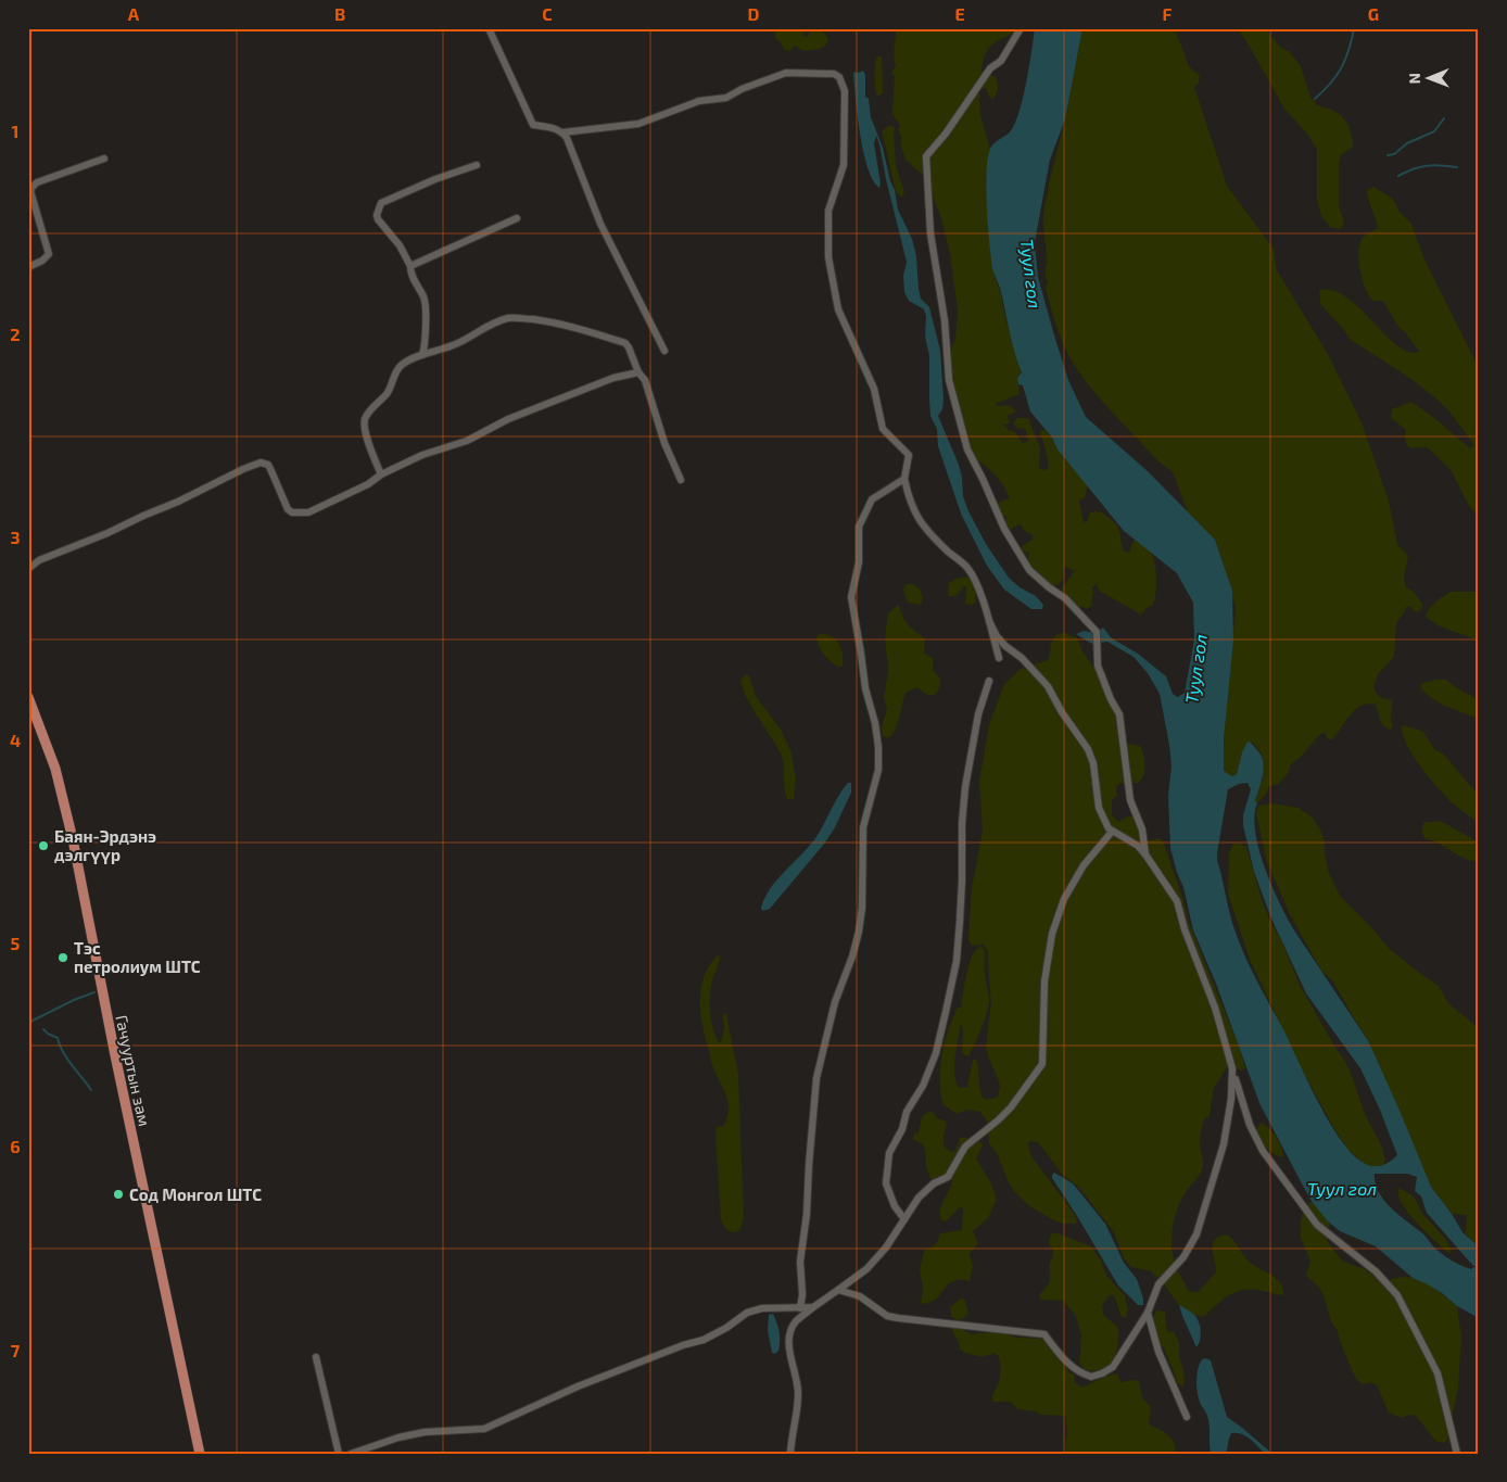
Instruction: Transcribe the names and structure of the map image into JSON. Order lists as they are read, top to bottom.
{
  "streets": {
    "main road": ["Гачууртын зам"]
  },
  "water": ["Туул гол"],
  "places": ["Баян-Эрдэнэ дэлгүүр", "Тэс петролиум ШТС", "Сод Монгол ШТС"],
  "north": "left",
  "grid": {
    "columns": [
      "A",
      "B",
      "C",
      "D",
      "E",
      "F",
      "G"
    ],
    "rows": [
      "1",
      "2",
      "3",
      "4",
      "5",
      "6",
      "7"
    ]
  }
}
